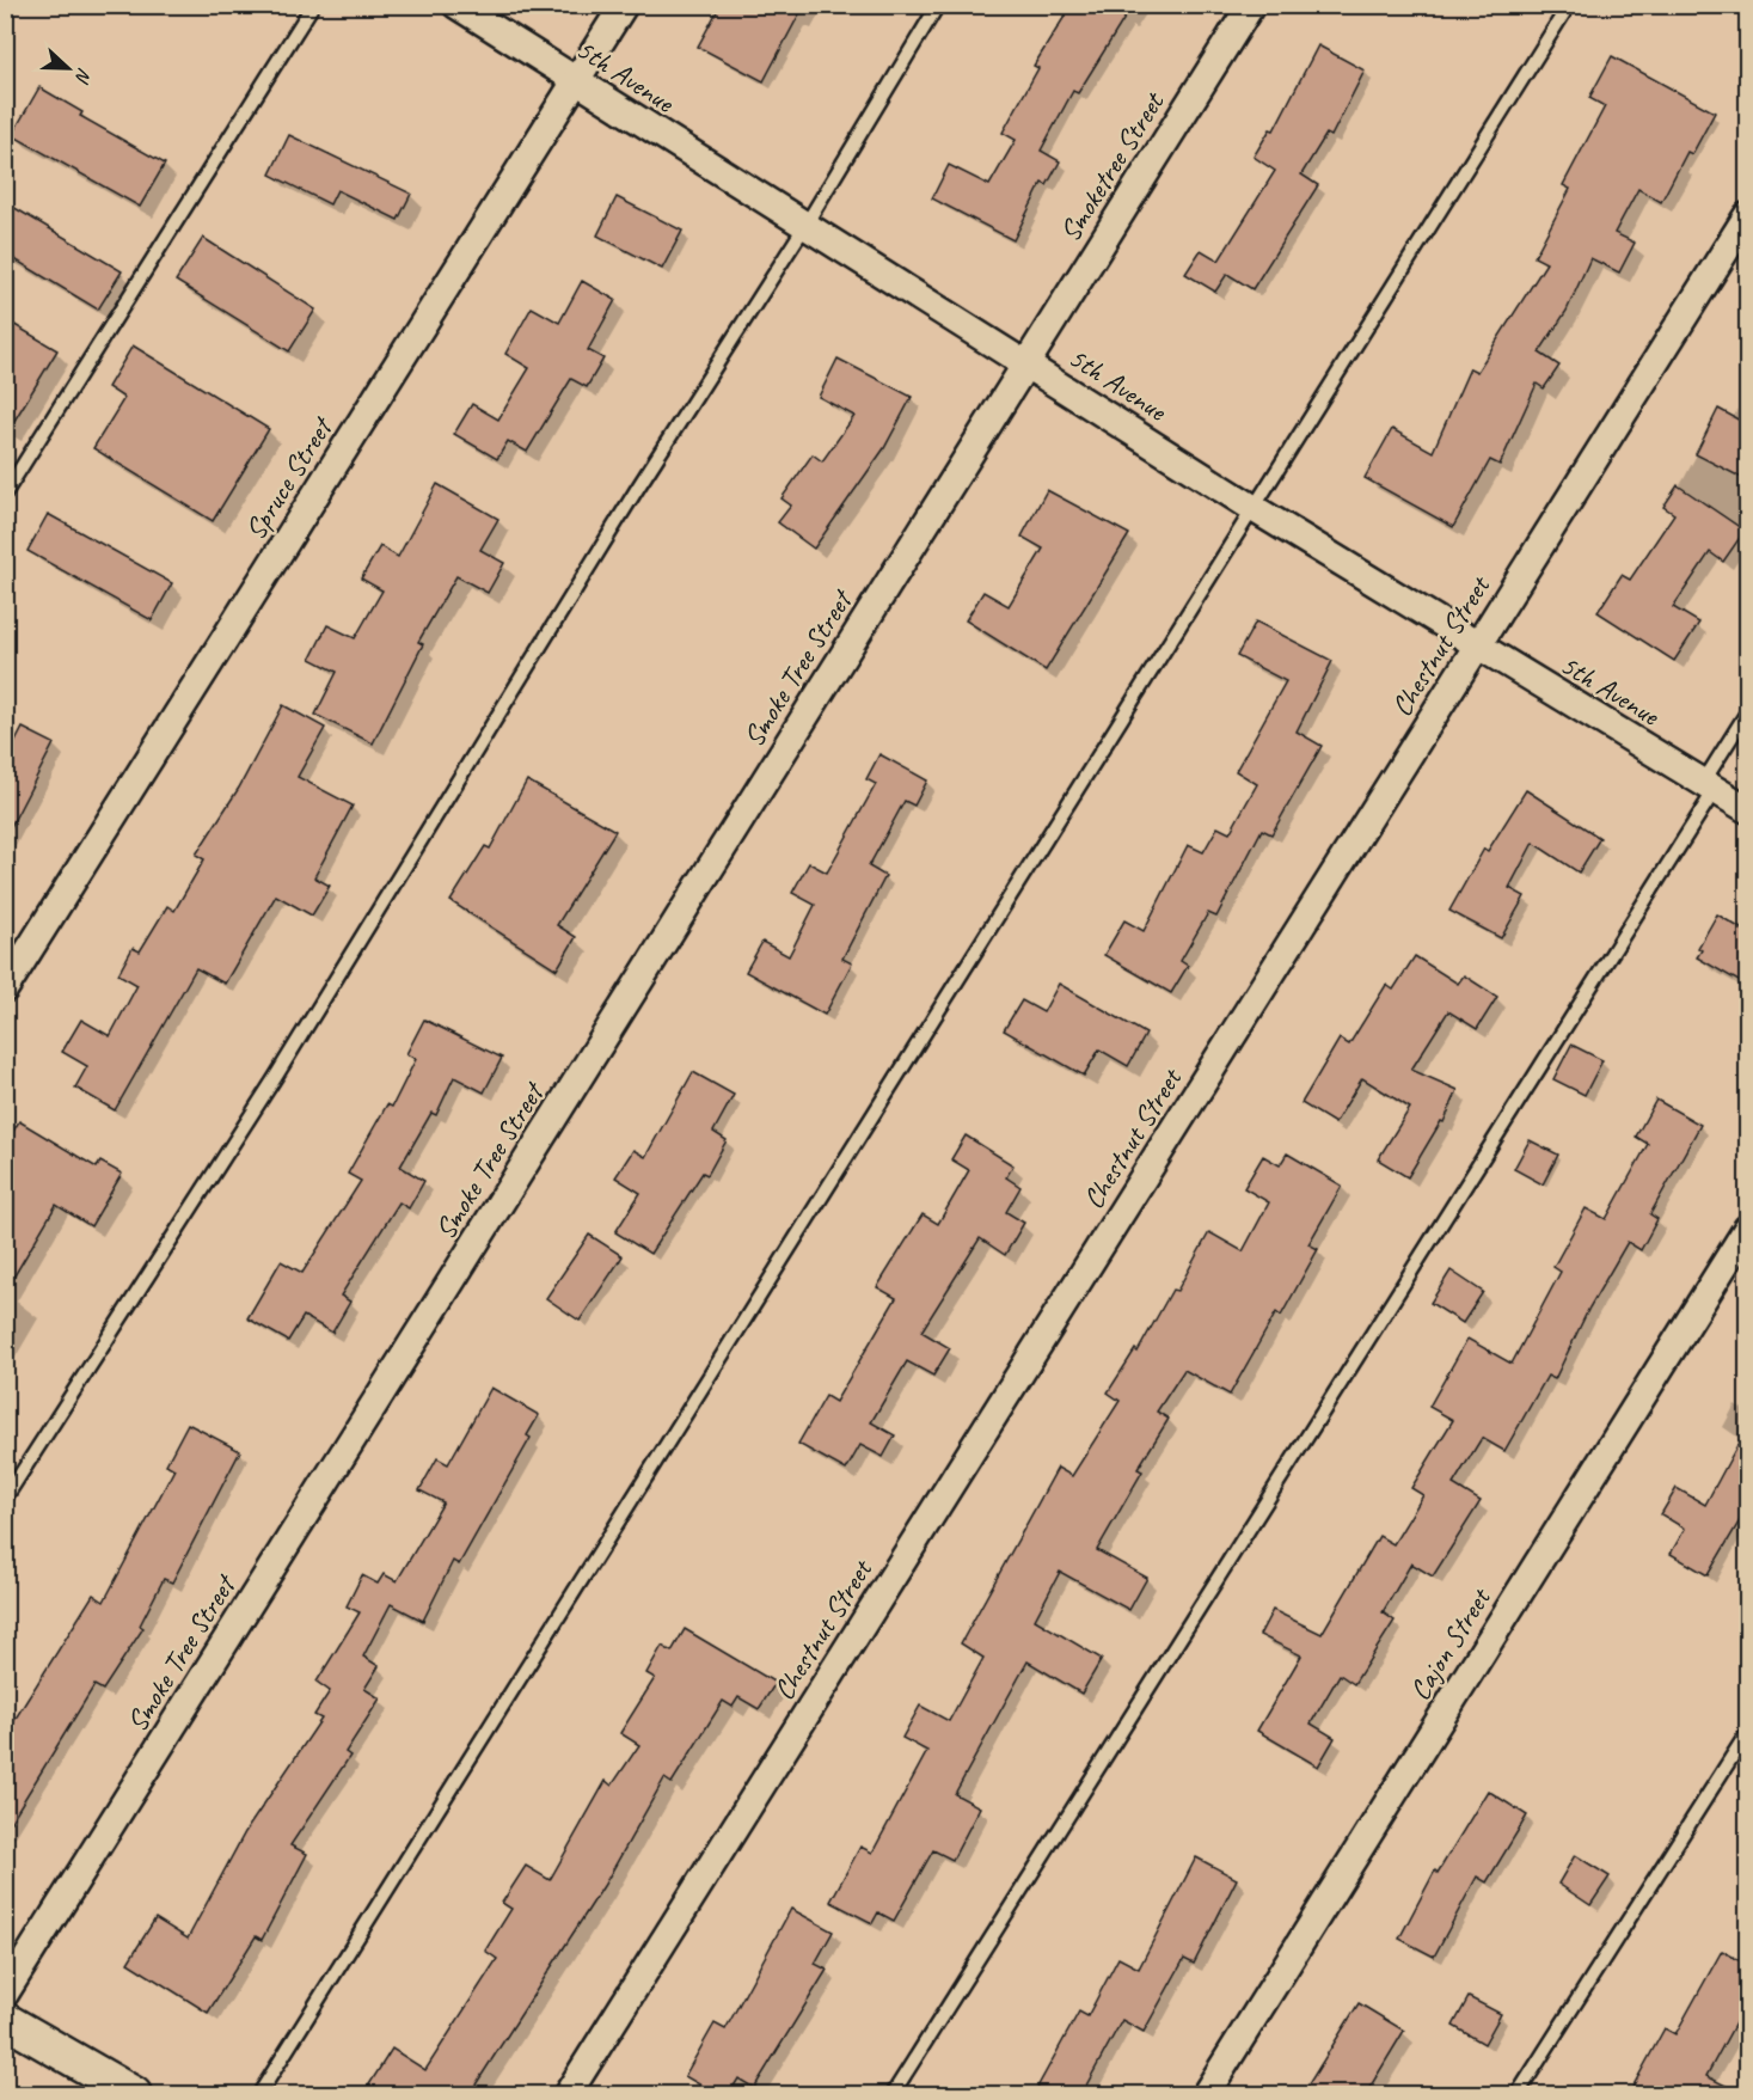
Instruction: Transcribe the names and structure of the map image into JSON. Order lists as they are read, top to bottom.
{
  "streets": {
    "street": [
      "5th Avenue",
      "Smoketree Street",
      "Spruce Street",
      "Chestnut Street",
      "Smoke Tree Street",
      "Cajon Street"
    ]
  },
  "crossings": [
    ["5th Avenue", "Smoketree Street"],
    ["5th Avenue", "Spruce Street"],
    ["5th Avenue", "Chestnut Street"],
    ["5th Avenue", "Smoke Tree Street"],
    ["Smoketree Street", "Smoke Tree Street"]
  ],
  "north": "right"
}
